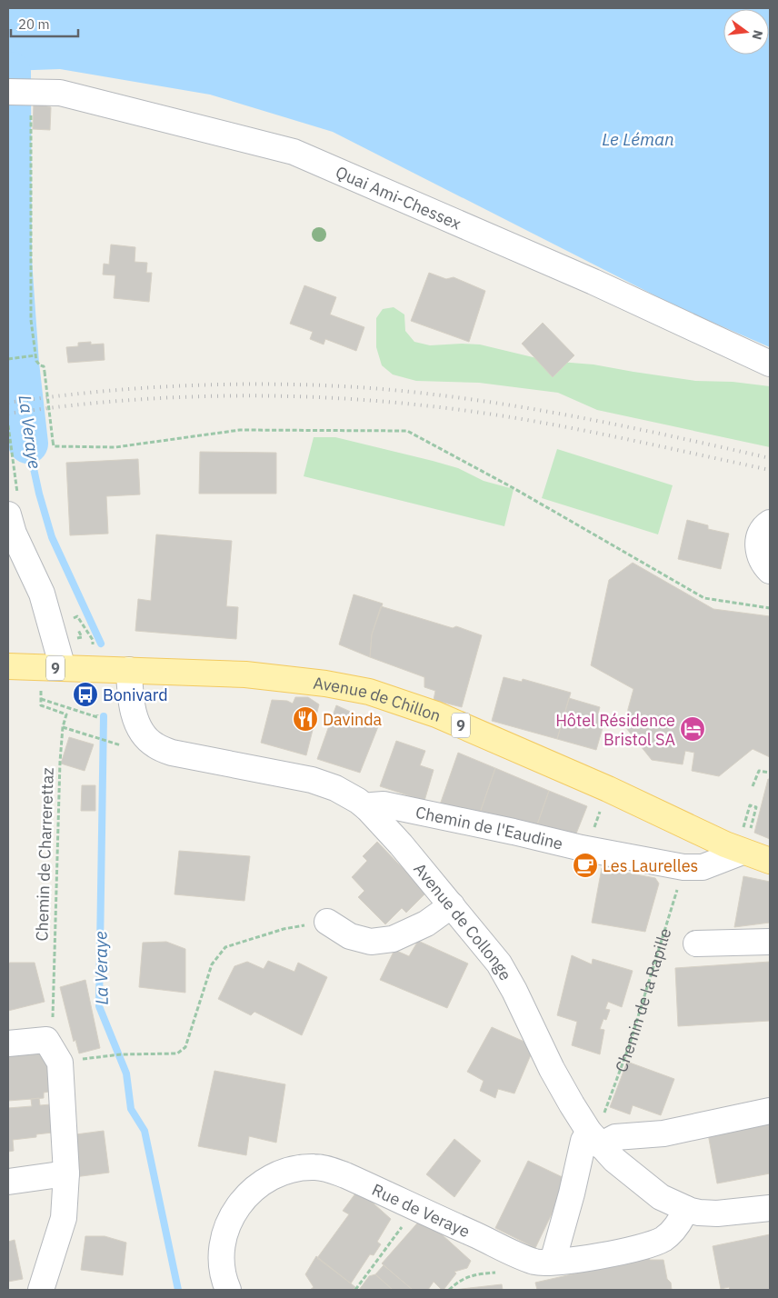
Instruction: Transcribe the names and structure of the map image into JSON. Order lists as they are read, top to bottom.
{
  "streets": {
    "main road": ["9", "Avenue de Chillon"],
    "street": [
      "Quai Ami-Chessex",
      "Chemin de l'Eaudine",
      "Avenue de Collonge",
      "Rue de Veraye"
    ],
    "path": ["Chemin de Charrerettaz", "Chemin de la Rapille"]
  },
  "crossings": [
    ["Avenue de Chillon", "Chemin de l'Eaudine"],
    ["Avenue de Chillon", "Avenue de Collonge"],
    ["Chemin de l'Eaudine", "Avenue de Collonge"],
    ["Avenue de Collonge", "Rue de Veraye"]
  ],
  "water": ["Le Léman", "La Veraye"],
  "places": {
    "bus stop": ["Bonivard"],
    "restaurant": ["Davinda"],
    "hotel": ["Hôtel Résidence Bristol SA"],
    "cafe": ["Les Laurelles"]
  },
  "scale_bar": "20 m",
  "north": "right"
}
